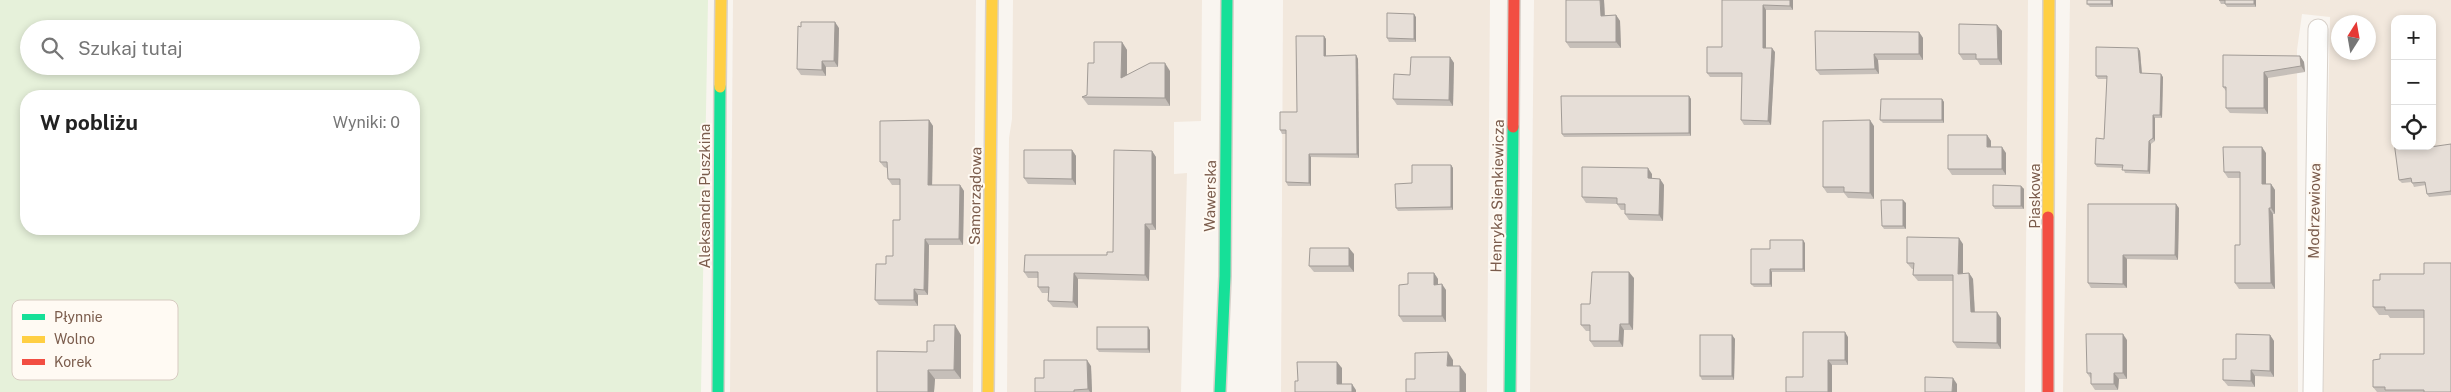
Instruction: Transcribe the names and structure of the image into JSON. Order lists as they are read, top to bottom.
{
  "streets": {
    "street": [
      "Aleksandra Puszkina",
      "Samorządowa",
      "Wawerska",
      "Henryka Sienkiewicza",
      "Piaskowa",
      "Modrzewiowa"
    ]
  },
  "legend": ["Płynnie", "Wolno", "Korek"],
  "north": "top",
  "page": {
    "map_buttons": ["+", "−"],
    "search": "Szukaj tutaj",
    "heading": ["W pobliżu", "Wyniki: 0"]
  }
}
